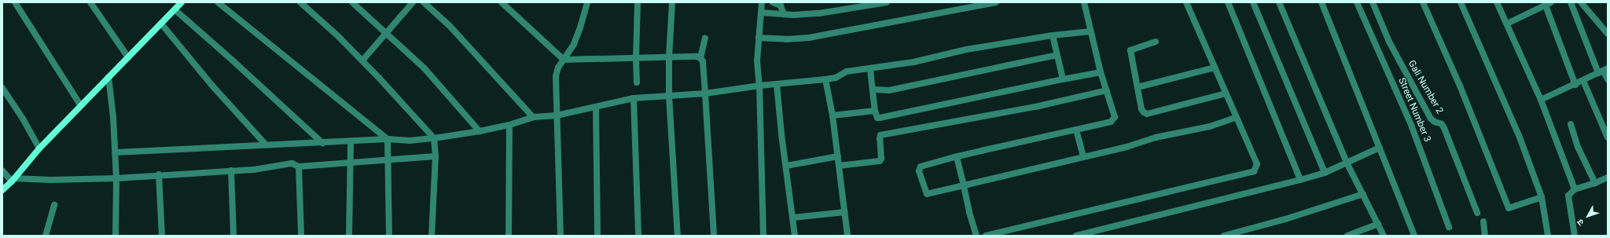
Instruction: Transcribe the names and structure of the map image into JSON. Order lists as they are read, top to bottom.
{
  "streets": {
    "street": ["Gali Number 2", "Street Number 3"]
  },
  "north": "bottom left"
}
